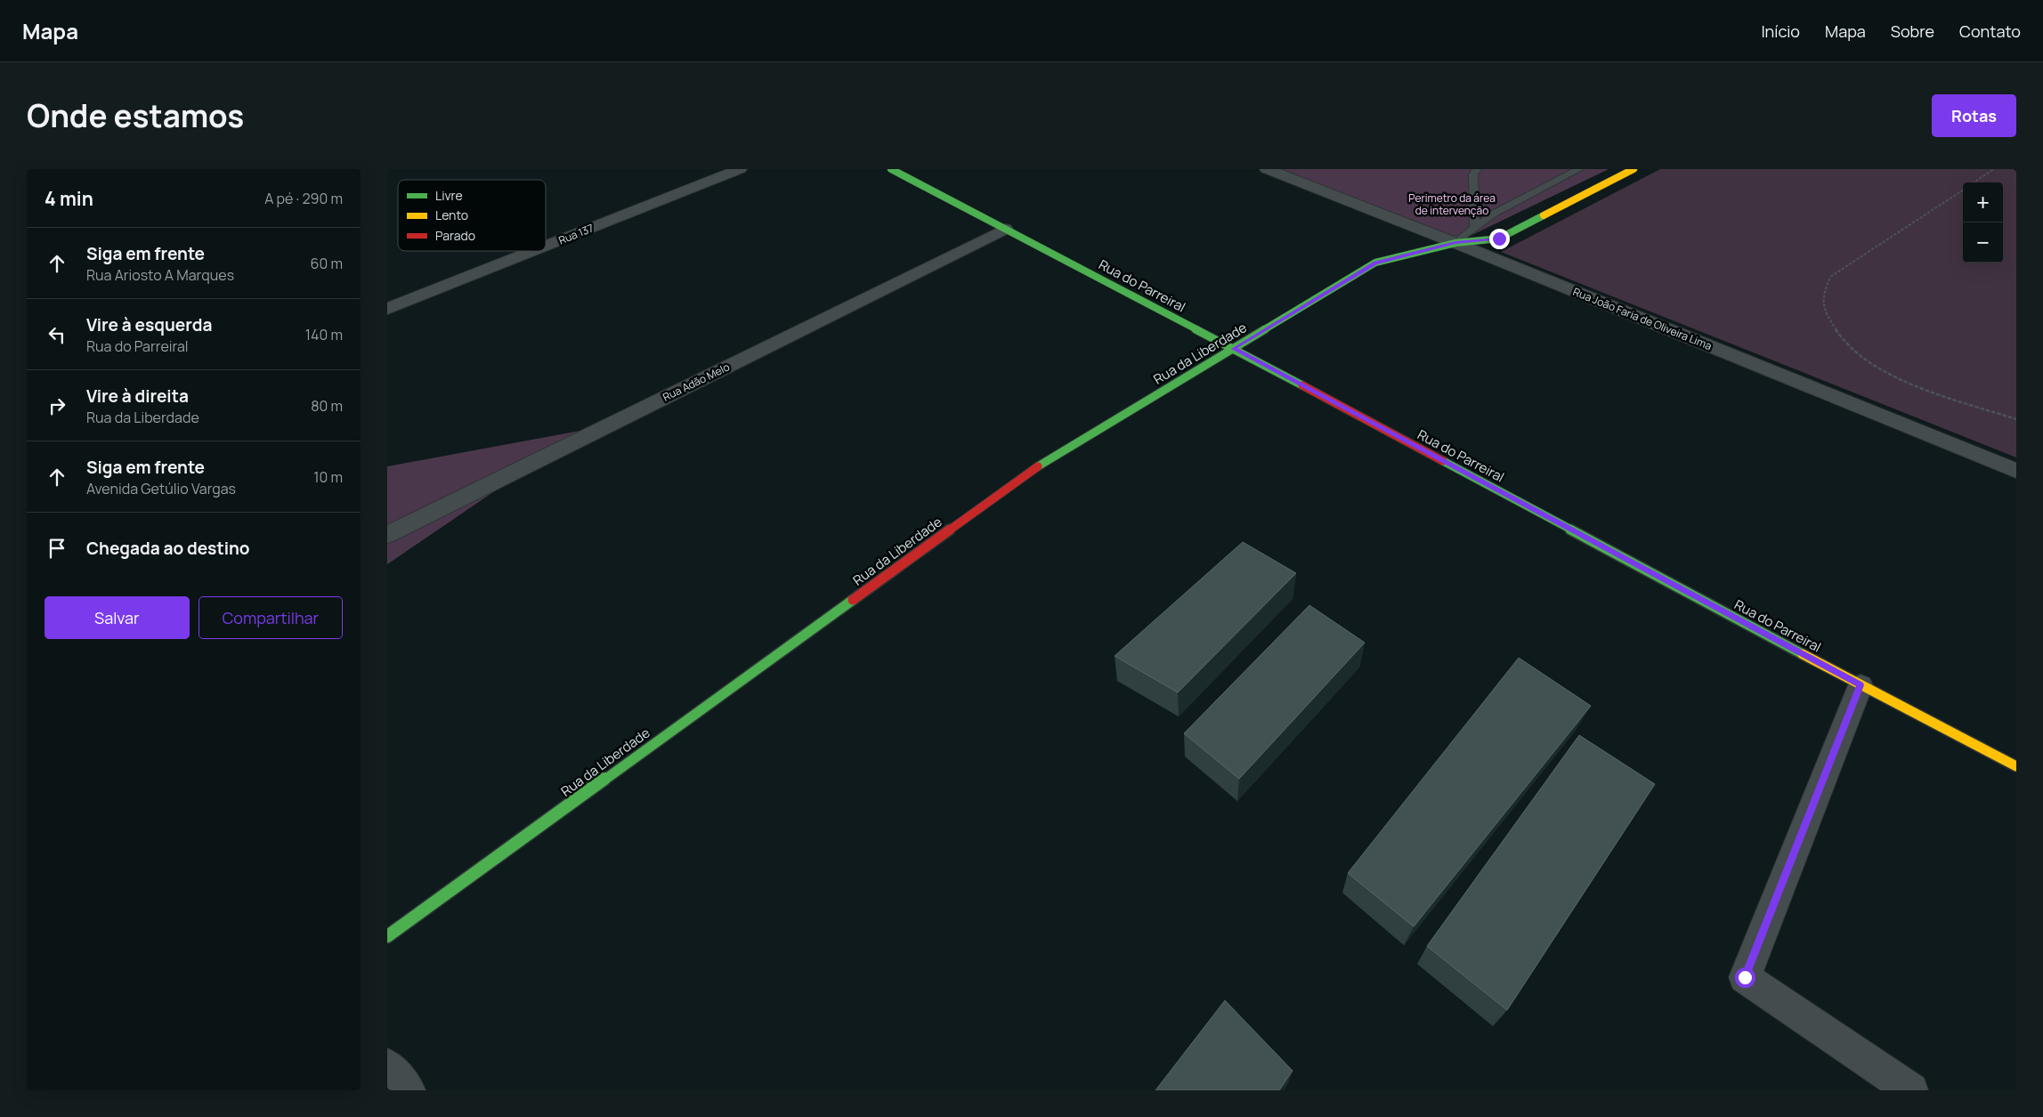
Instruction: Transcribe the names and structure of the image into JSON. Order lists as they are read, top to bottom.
{
  "streets": {
    "street": [
      "Rua 137",
      "Rua do Parreiral",
      "Rua João Faria de Oliveira Lima",
      "Rua da Liberdade",
      "Rua Adão Melo"
    ]
  },
  "crossings": [
    ["Rua do Parreiral", "Rua da Liberdade"],
    ["Rua do Parreiral", "Rua Adão Melo"],
    ["Rua João Faria de Oliveira Lima", "Rua da Liberdade"]
  ],
  "parks": ["Perimetro da área de intervenção"],
  "legend": ["Livre", "Lento", "Parado"],
  "page": {
    "header": "Mapa",
    "nav": [
      "Início",
      "Mapa",
      "Sobre",
      "Contato"
    ],
    "title": "Onde estamos",
    "buttons": [
      "Rotas",
      ["Salvar", "Compartilhar"]
    ],
    "heading": ["4 min", "A pé · 290 m"],
    "map_buttons": ["+", "−"],
    "list": [
      ["Siga em frente", "Rua Ariosto A Marques", "60 m"],
      ["Vire à esquerda", "Rua do Parreiral", "140 m"],
      ["Vire à direita", "Rua da Liberdade", "80 m"],
      ["Siga em frente", "Avenida Getúlio Vargas", "10 m"],
      "Chegada ao destino"
    ]
  }
}
